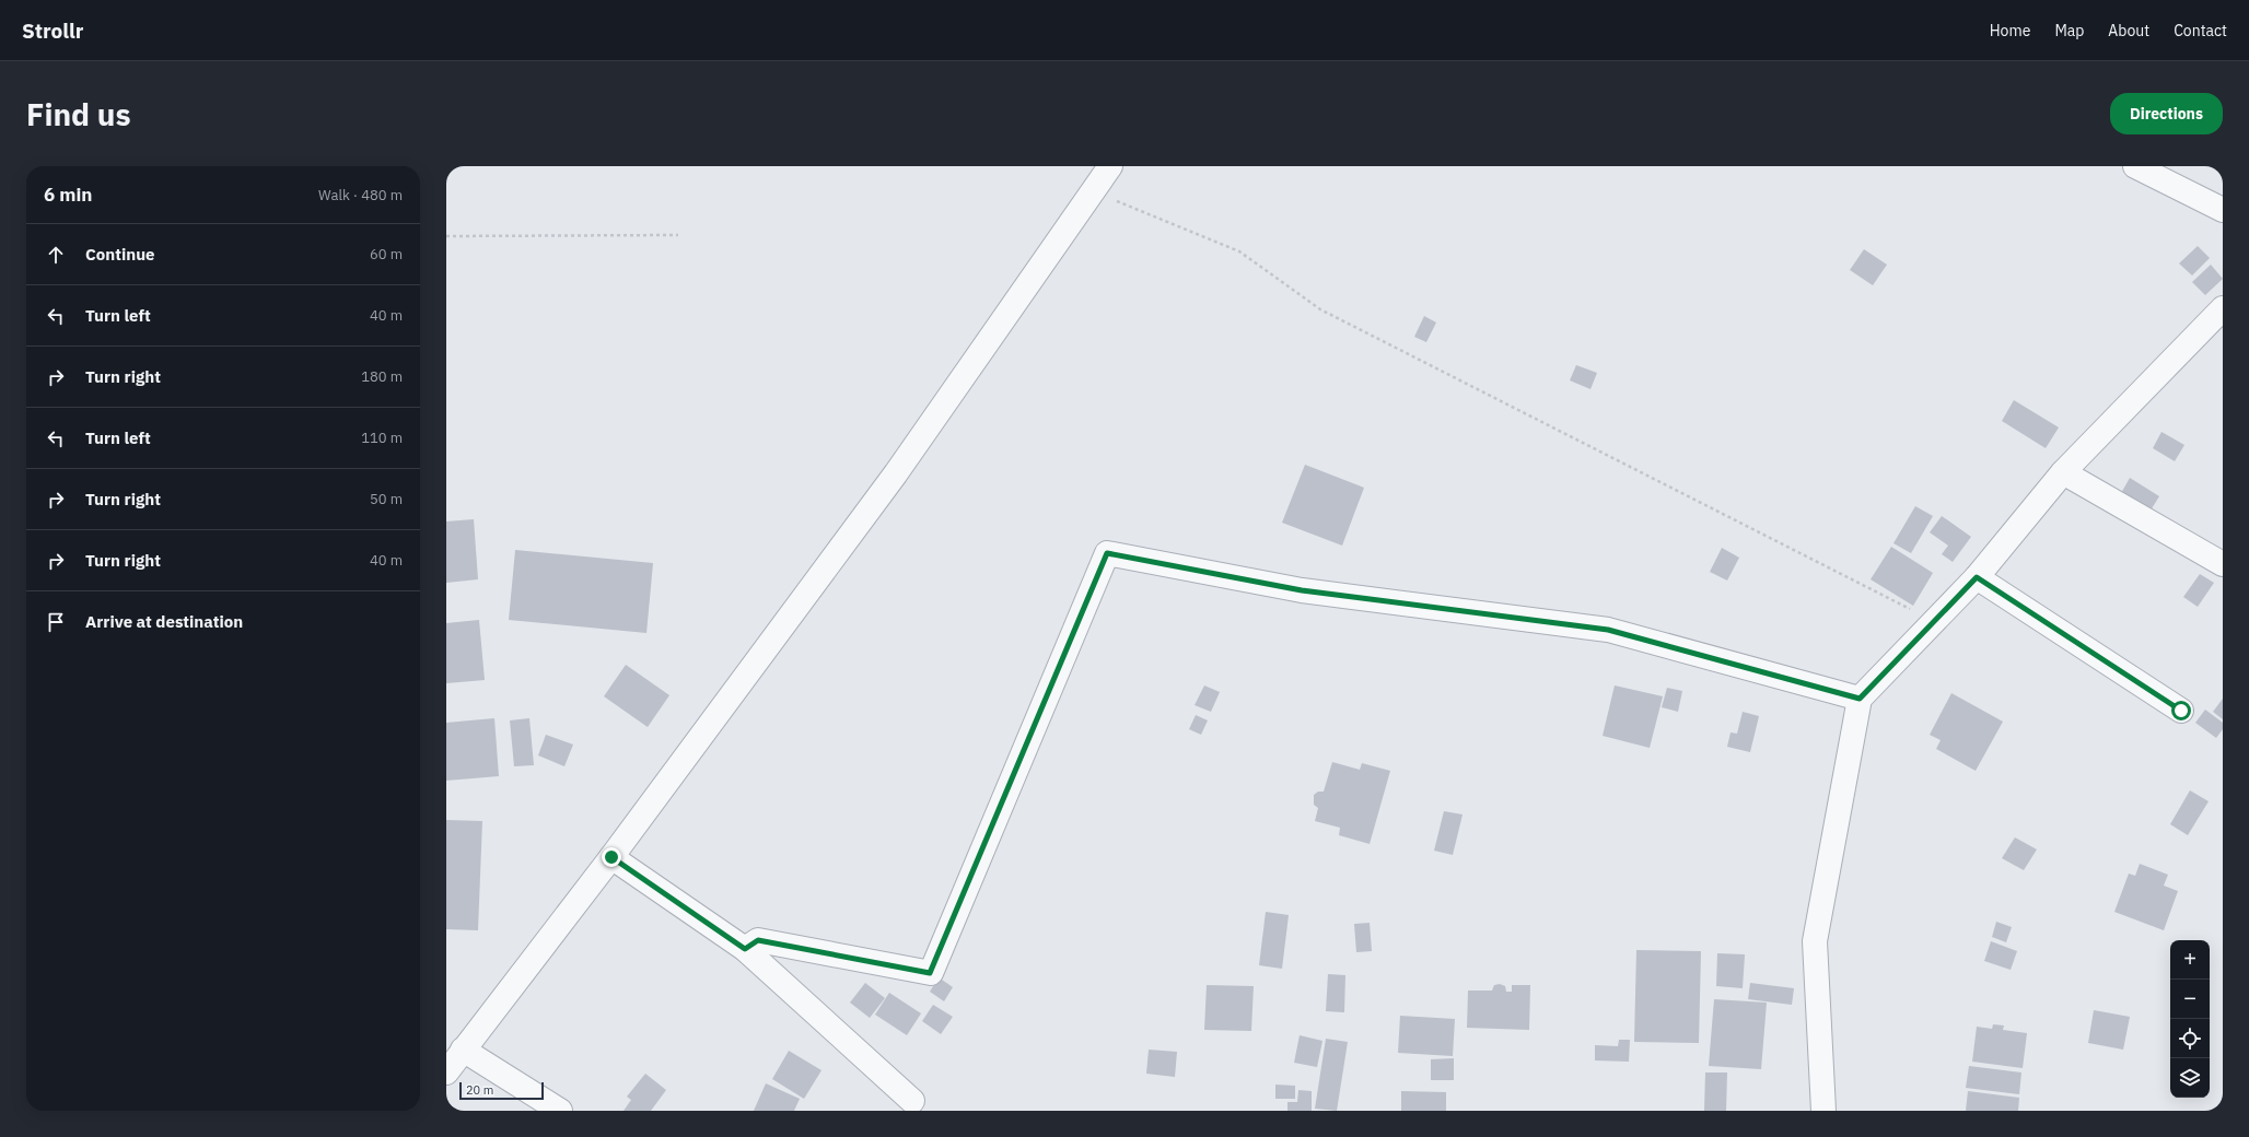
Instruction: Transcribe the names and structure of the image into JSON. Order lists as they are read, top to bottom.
{
  "scale_bar": "20 m",
  "page": {
    "header": "Strollr",
    "nav": [
      "Home",
      "Map",
      "About",
      "Contact"
    ],
    "buttons": "Directions",
    "title": "Find us",
    "heading": ["6 min", "Walk · 480 m"],
    "list": [
      ["Continue", "60 m"],
      ["Turn left", "40 m"],
      ["Turn right", "180 m"],
      ["Turn left", "110 m"],
      ["Turn right", "50 m"],
      ["Turn right", "40 m"],
      "Arrive at destination"
    ],
    "map_buttons": ["+", "−"],
    "scale": "20 m"
  }
}
